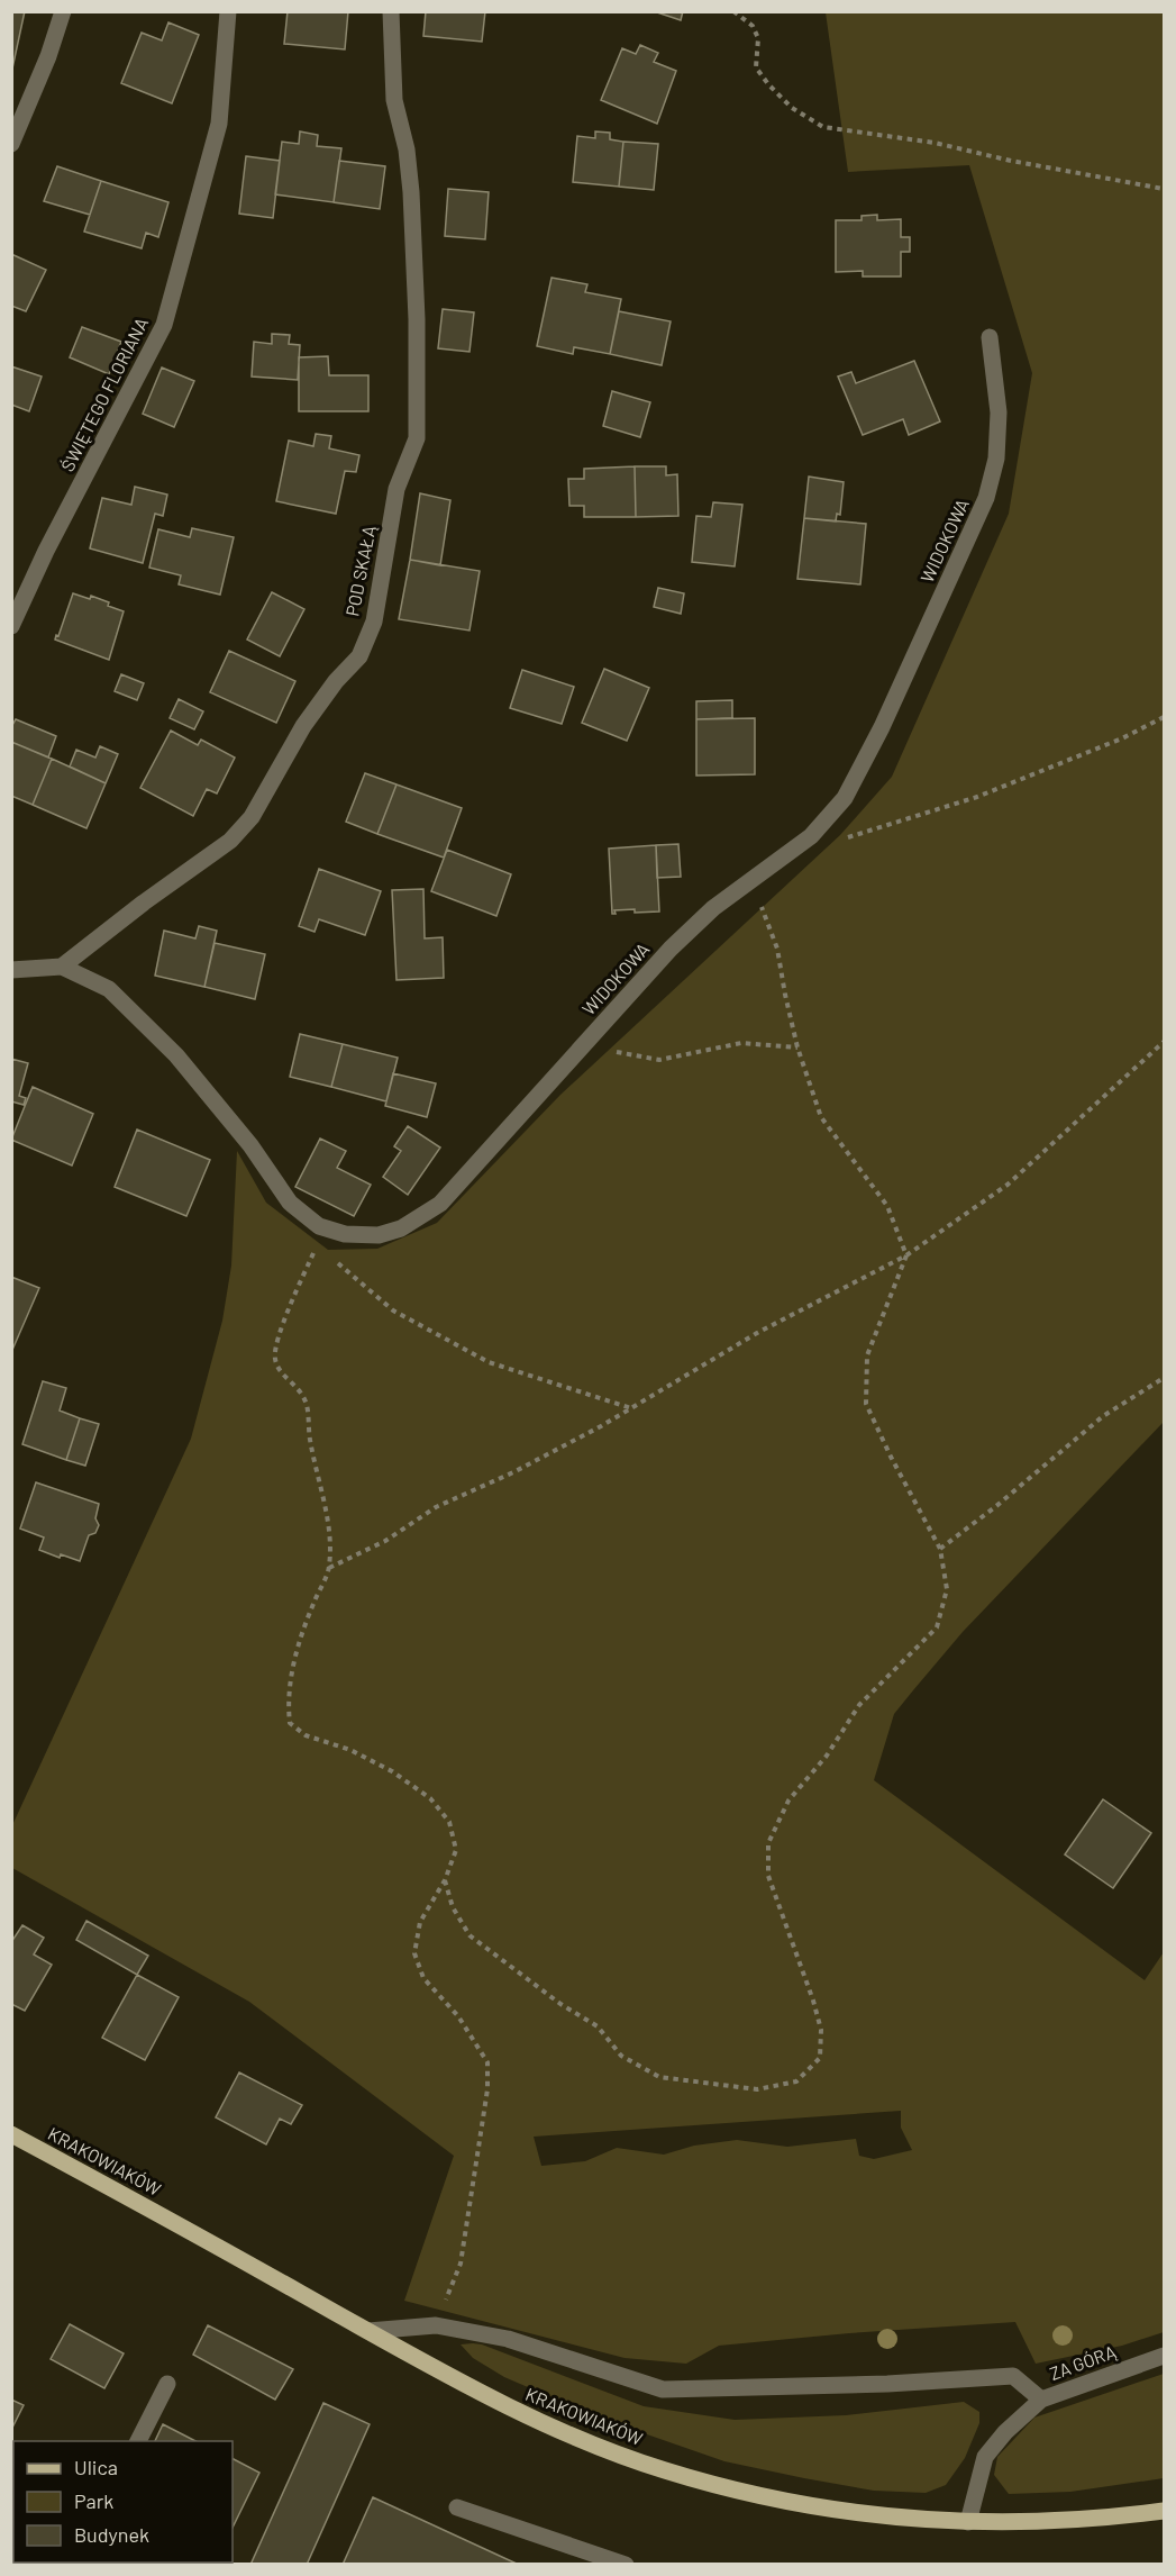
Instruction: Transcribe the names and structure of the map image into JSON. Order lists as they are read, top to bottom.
{
  "streets": {
    "main road": ["KRAKOWIAKÓW"],
    "street": [
      "ŚWIĘTEGO FLORIANA",
      "WIDOKOWA",
      "POD SKAŁĄ",
      "ZA GÓRĄ"
    ]
  },
  "crossings": [
    ["WIDOKOWA", "POD SKAŁĄ"],
    ["KRAKOWIAKÓW", "ZA GÓRĄ"]
  ],
  "legend": ["Ulica", "Park", "Budynek"]
}
